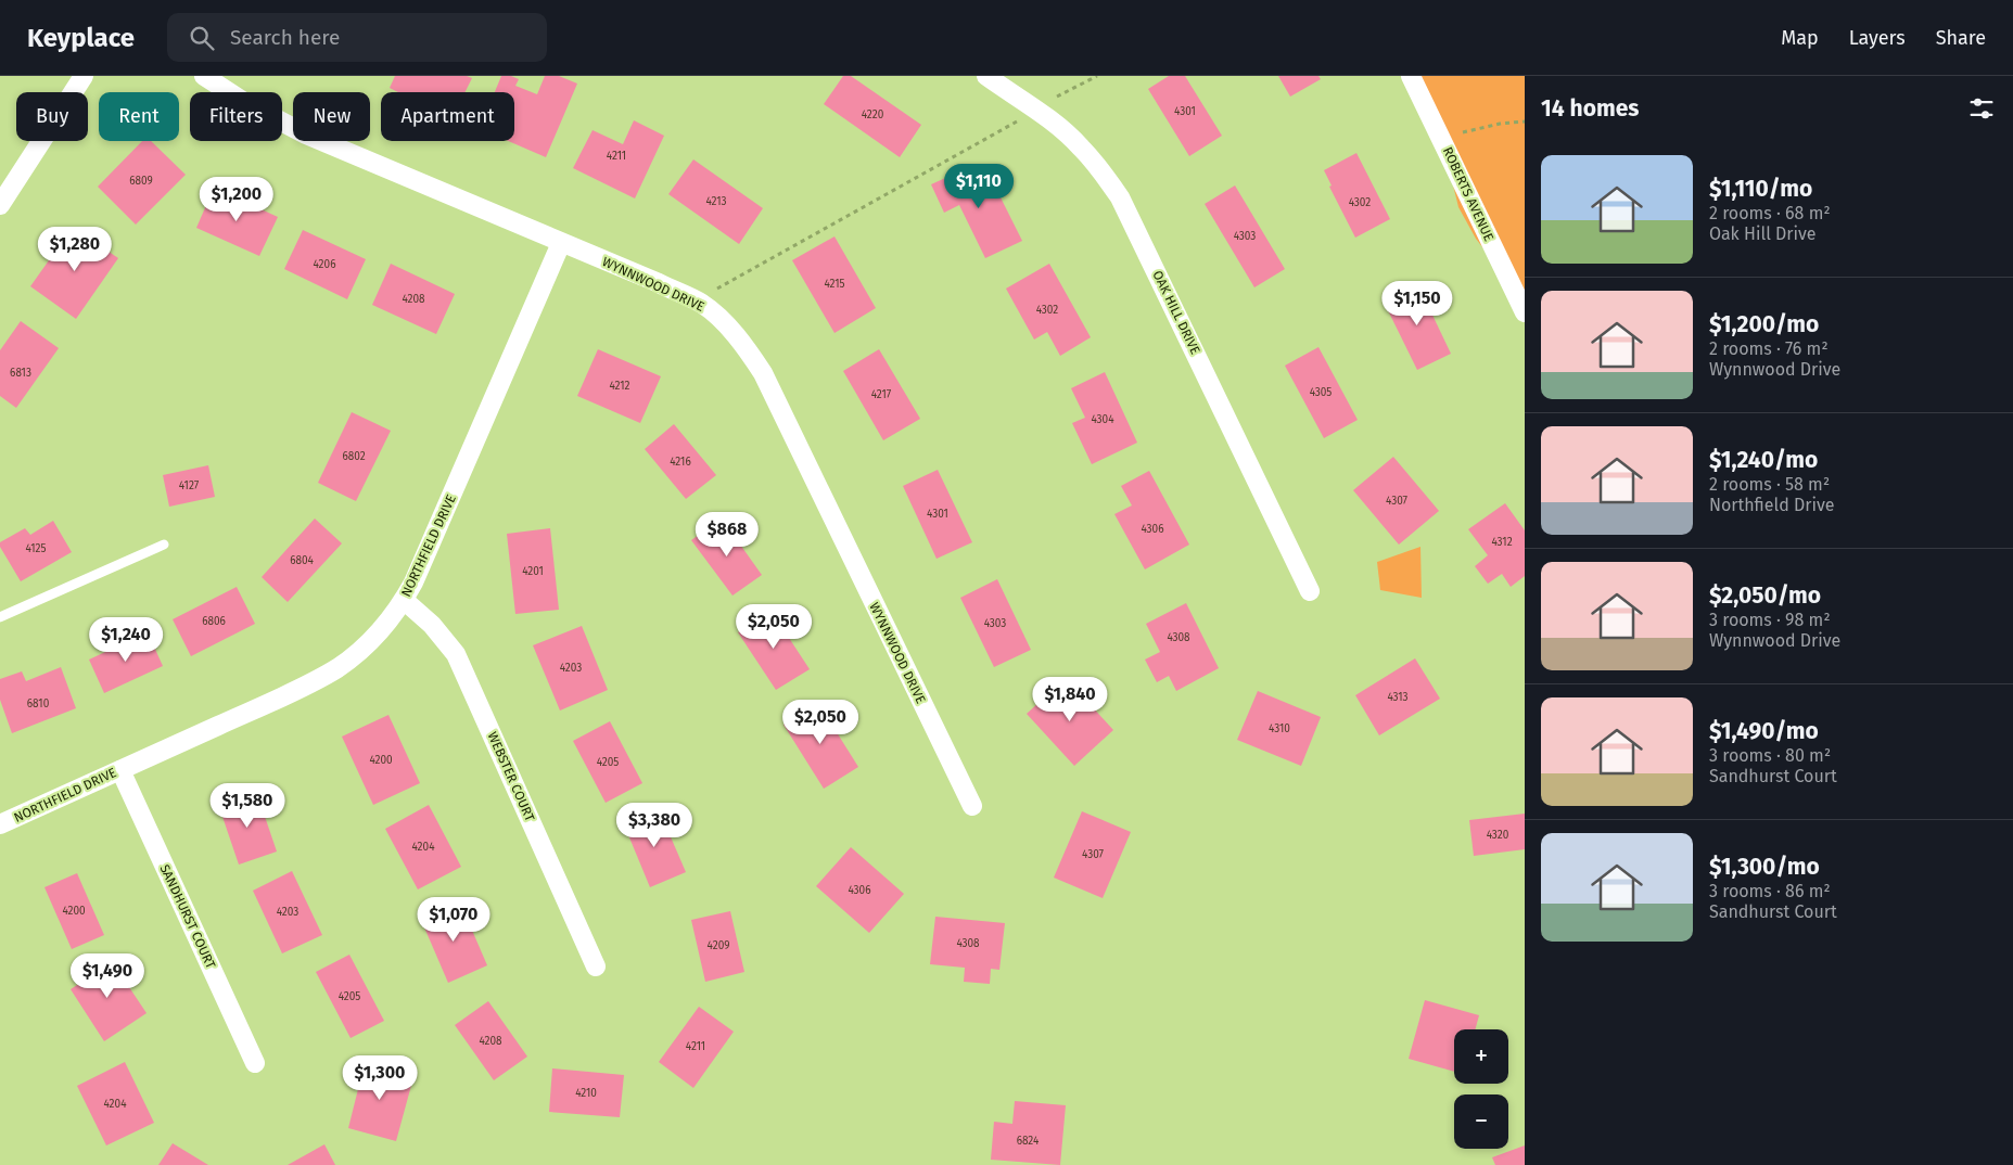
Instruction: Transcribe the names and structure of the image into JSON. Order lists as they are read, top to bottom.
{
  "streets": {
    "street": [
      "ROBERTS AVENUE",
      "WYNNWOOD DRIVE",
      "OAK HILL DRIVE",
      "NORTHFIELD DRIVE",
      "WEBSTER COURT",
      "SANDHURST COURT"
    ]
  },
  "crossings": [
    ["WYNNWOOD DRIVE", "NORTHFIELD DRIVE"],
    ["NORTHFIELD DRIVE", "WEBSTER COURT"],
    ["NORTHFIELD DRIVE", "SANDHURST COURT"]
  ],
  "house_numbers": [
    "4301",
    "4220",
    "4211",
    "6809",
    "4213",
    "4302",
    "4303",
    "4206",
    "4215",
    "4208",
    "4302",
    "6813",
    "4212",
    "4305",
    "4217",
    "4304",
    "6802",
    "4216",
    "4127",
    "4307",
    "4301",
    "4306",
    "4312",
    "4125",
    "6804",
    "4201",
    "6806",
    "4303",
    "4308",
    "4203",
    "4313",
    "6810",
    "4310",
    "4200",
    "4205",
    "4320",
    "4204",
    "4307",
    "4306",
    "4200",
    "4203",
    "4308",
    "4209",
    "4205",
    "4208",
    "4211",
    "4210",
    "4204",
    "6824"
  ],
  "page": {
    "header": "Keyplace",
    "search": "Search here",
    "nav": ["Map", "Layers", "Share"],
    "heading": "14 homes",
    "chip": [
      "Buy",
      "Rent",
      "Filters",
      "New",
      "Apartment"
    ],
    "list": [
      {
        "name": "$1,110/mo",
        "note": "2 rooms · 68 m² · Oak Hill Drive"
      },
      {
        "name": "$1,200/mo",
        "note": "2 rooms · 76 m² · Wynnwood Drive"
      },
      {
        "name": "$1,240/mo",
        "note": "2 rooms · 58 m² · Northfield Drive"
      },
      {
        "name": "$2,050/mo",
        "note": "3 rooms · 98 m² · Wynnwood Drive"
      },
      {
        "name": "$1,490/mo",
        "note": "3 rooms · 80 m² · Sandhurst Court"
      },
      {
        "name": "$1,300/mo",
        "note": "3 rooms · 86 m² · Sandhurst Court"
      }
    ],
    "price": [
      "$1,110",
      "$1,200",
      "$1,280",
      "$1,150",
      "$868",
      "$2,050",
      "$1,240",
      "$1,840",
      "$2,050",
      "$1,580",
      "$3,380",
      "$1,070",
      "$1,490",
      "$1,300"
    ],
    "map_buttons": ["+", "−"]
  }
}
